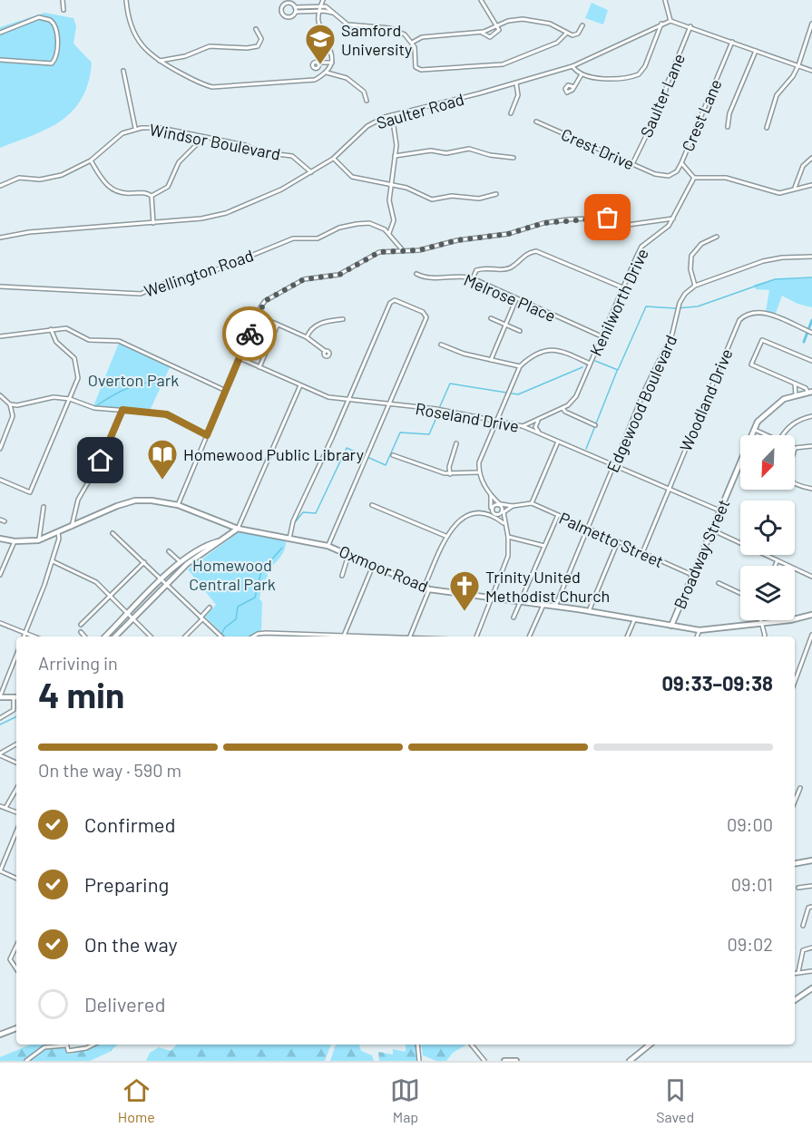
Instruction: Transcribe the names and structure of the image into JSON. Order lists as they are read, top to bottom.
{
  "streets": {
    "main road": ["Broadway Street", "Oxmoor Road"],
    "street": [
      "Saulter Lane",
      "Saulter Road",
      "Crest Lane",
      "Windsor Boulevard",
      "Crest Drive",
      "Wellington Road",
      "Melrose Place",
      "Kenilworth Drive",
      "Woodland Drive",
      "Edgewood Boulevard",
      "Roseland Drive",
      "Palmetto Street"
    ]
  },
  "crossings": [
    ["Saulter Lane", "Crest Drive"],
    ["Saulter Road", "Windsor Boulevard"],
    ["Crest Lane", "Crest Drive"],
    ["Melrose Place", "Kenilworth Drive"],
    ["Kenilworth Drive", "Roseland Drive"],
    ["Kenilworth Drive", "Palmetto Street"],
    ["Woodland Drive", "Roseland Drive"],
    ["Woodland Drive", "Palmetto Street"],
    ["Edgewood Boulevard", "Roseland Drive"],
    ["Edgewood Boulevard", "Palmetto Street"],
    ["Edgewood Boulevard", "Oxmoor Road"],
    ["Roseland Drive", "Palmetto Street"],
    ["Roseland Drive", "Broadway Street"],
    ["Palmetto Street", "Broadway Street"],
    ["Broadway Street", "Oxmoor Road"]
  ],
  "parks": ["Overton Park", "Homewood Central Park"],
  "places": {
    "school or university": ["Samford University"],
    "library": ["Homewood Public Library"],
    "church": ["Trinity United Methodist Church"]
  },
  "north": "bottom left",
  "page": {
    "heading": ["4 min", "Arriving in", "09:33–09:38"],
    "bar": "On the way · 590 m",
    "list": [
      ["Confirmed", "09:00"],
      ["Preparing", "09:01"],
      ["On the way", "09:02"],
      "Delivered"
    ],
    "tabs": ["Home", "Map", "Saved"]
  }
}
